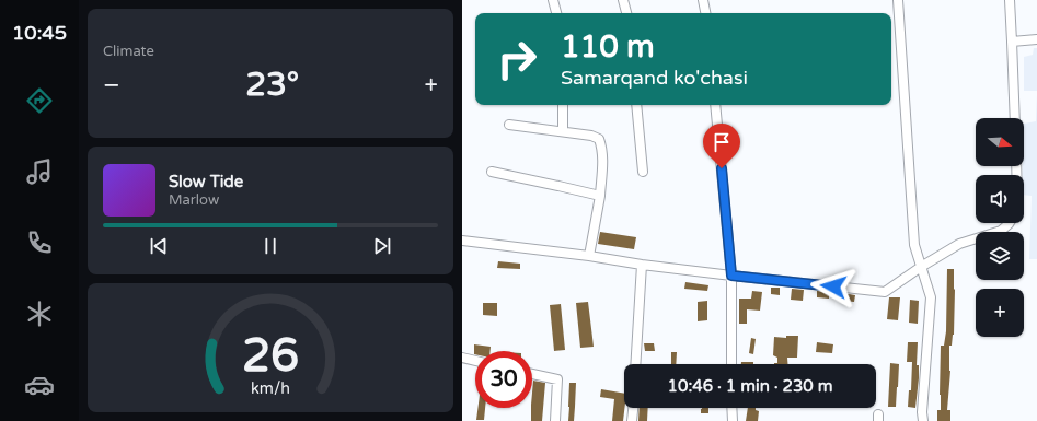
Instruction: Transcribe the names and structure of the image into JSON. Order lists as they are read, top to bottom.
{
  "north": "right",
  "page": {
    "tabs": "10:45",
    "tile": "Climate",
    "turn": ["110 m", "Samarqand ko'chasi"],
    "heat": ["−", "23°", "+"],
    "map_buttons": "+",
    "song": ["Slow Tide", "Marlow"],
    "limit": "30",
    "trip": "10:46 · 1 min · 230 m",
    "gauge": ["26", "km/h"]
  }
}
